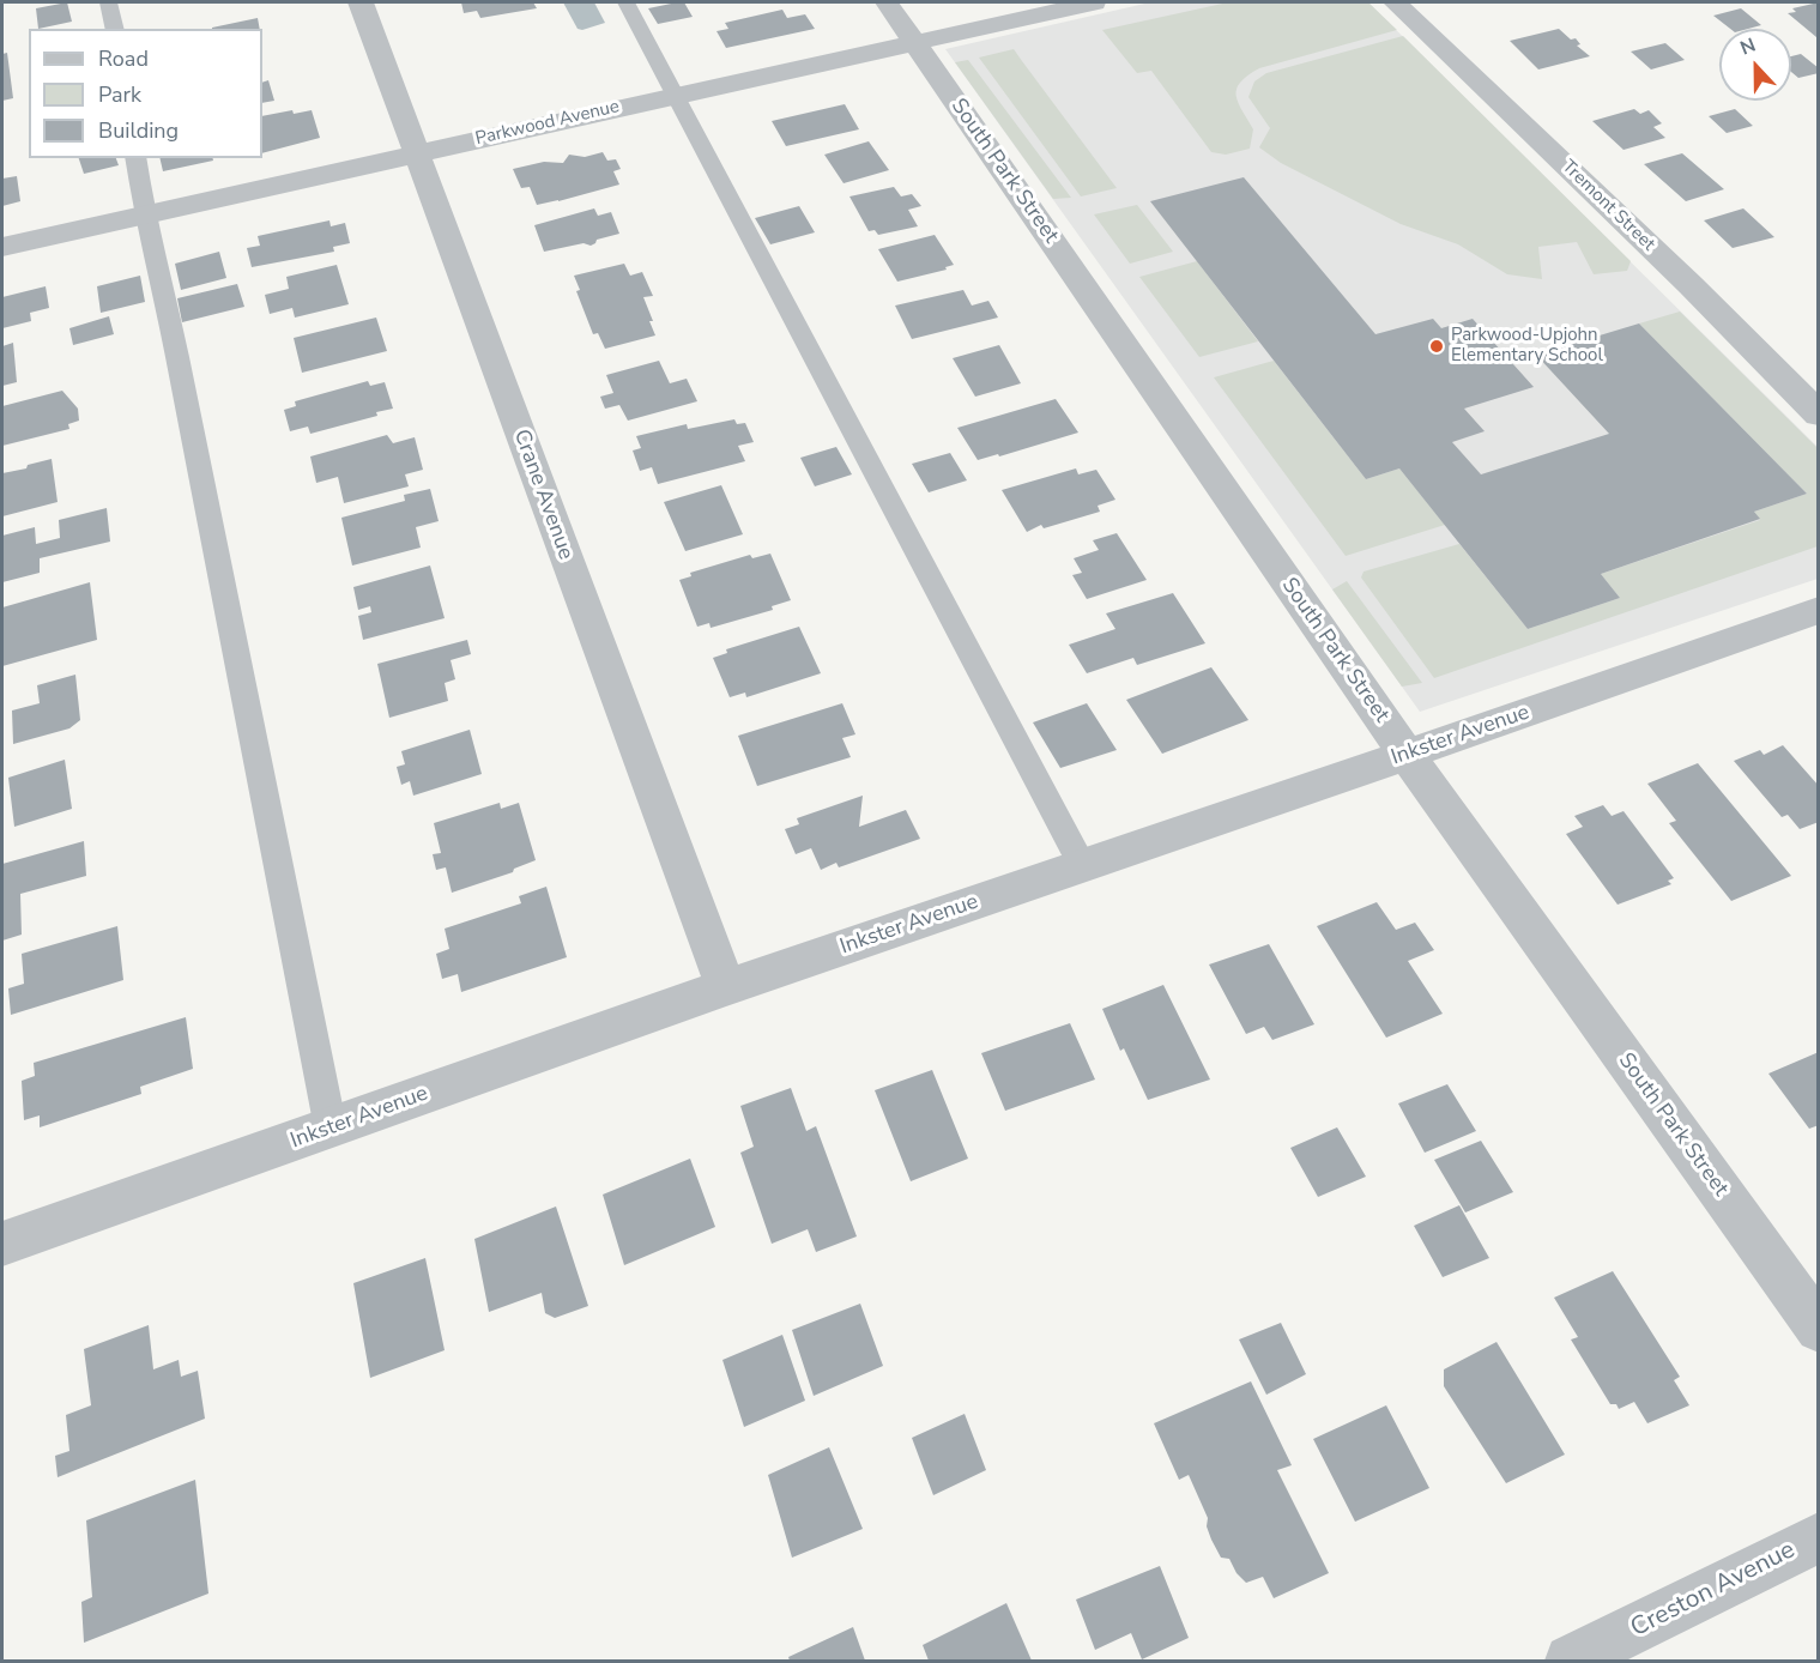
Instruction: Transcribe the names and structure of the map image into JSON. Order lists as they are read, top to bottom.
{
  "streets": {
    "street": [
      "Parkwood Avenue",
      "South Park Street",
      "Tremont Street",
      "Crane Avenue",
      "Inkster Avenue",
      "Creston Avenue"
    ]
  },
  "crossings": [
    ["Parkwood Avenue", "South Park Street"],
    ["Parkwood Avenue", "Crane Avenue"],
    ["South Park Street", "Inkster Avenue"],
    ["Crane Avenue", "Inkster Avenue"]
  ],
  "places": ["Parkwood-Upjohn Elementary School"],
  "legend": ["Road", "Park", "Building"],
  "north": "top"
}
